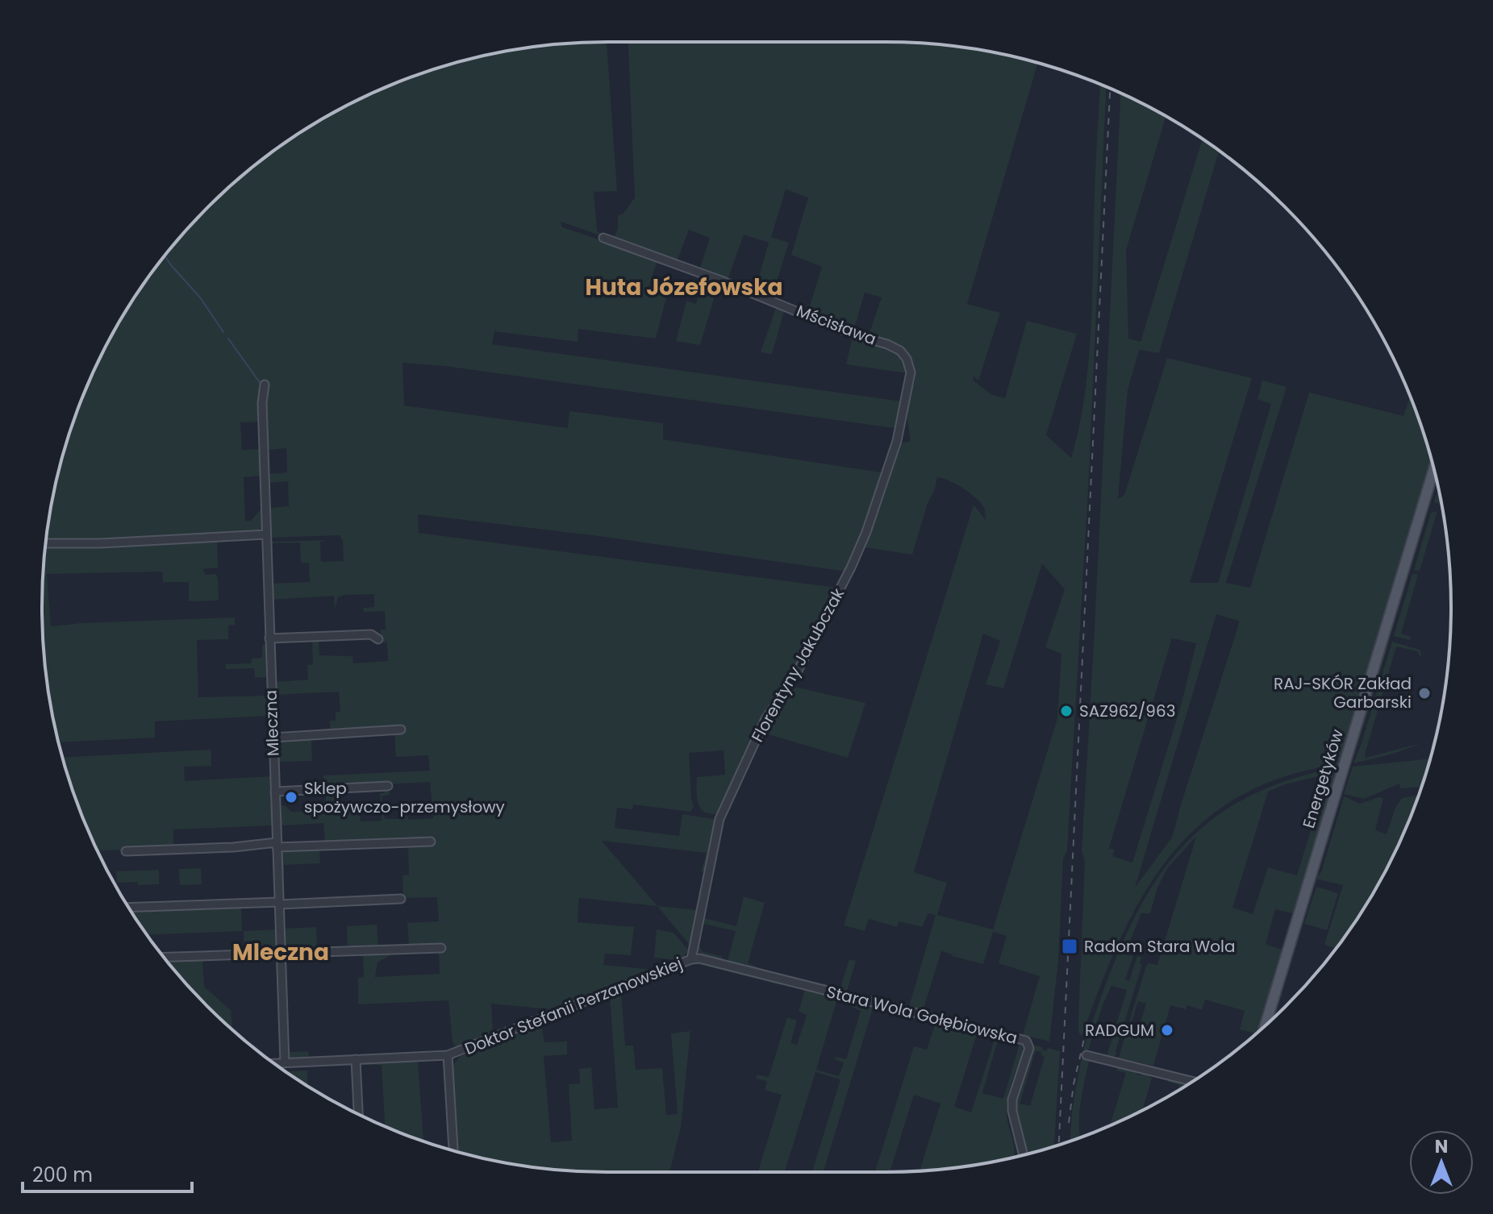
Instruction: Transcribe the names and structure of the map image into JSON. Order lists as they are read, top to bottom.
{
  "streets": {
    "main road": ["Energetyków"],
    "street": [
      "Mścisława",
      "Florentyny Jakubczak",
      "Mleczna",
      "Doktor Stefanii Perzanowskiej",
      "Stara Wola Gołębiowska"
    ]
  },
  "crossings": [
    ["Mścisława", "Florentyny Jakubczak"],
    ["Florentyny Jakubczak", "Doktor Stefanii Perzanowskiej"],
    ["Florentyny Jakubczak", "Stara Wola Gołębiowska"],
    ["Mleczna", "Doktor Stefanii Perzanowskiej"],
    ["Doktor Stefanii Perzanowskiej", "Stara Wola Gołębiowska"]
  ],
  "districts": ["Huta Józefowska", "Mleczna"],
  "places": {
    "other": [
      "RAJ-SKÓR Zakład Garbarski",
      "SAZ962/963",
      "Sklep spożywczo-przemysłowy",
      "RADGUM"
    ],
    "transit": ["Radom Stara Wola"]
  },
  "scale_bar": "200 m",
  "north": "top"
}
